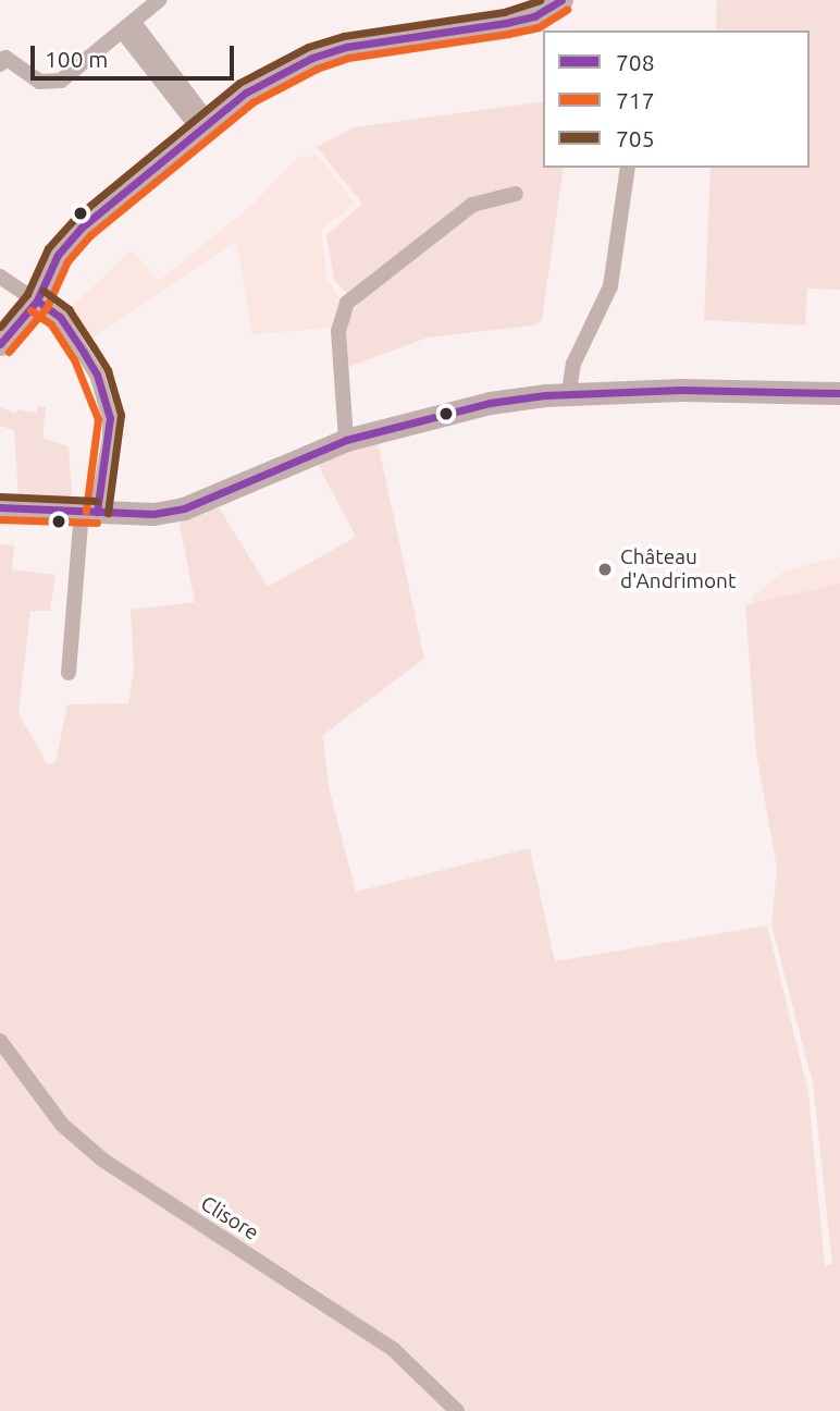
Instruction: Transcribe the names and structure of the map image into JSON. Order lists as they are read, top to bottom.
{
  "streets": {
    "street": ["Clisore"]
  },
  "places": ["Château d'Andrimont"],
  "lines": ["transit line 708", "transit line 705", "transit line 717"],
  "legend": ["708", "717", "705"],
  "scale_bar": "100 m"
}
